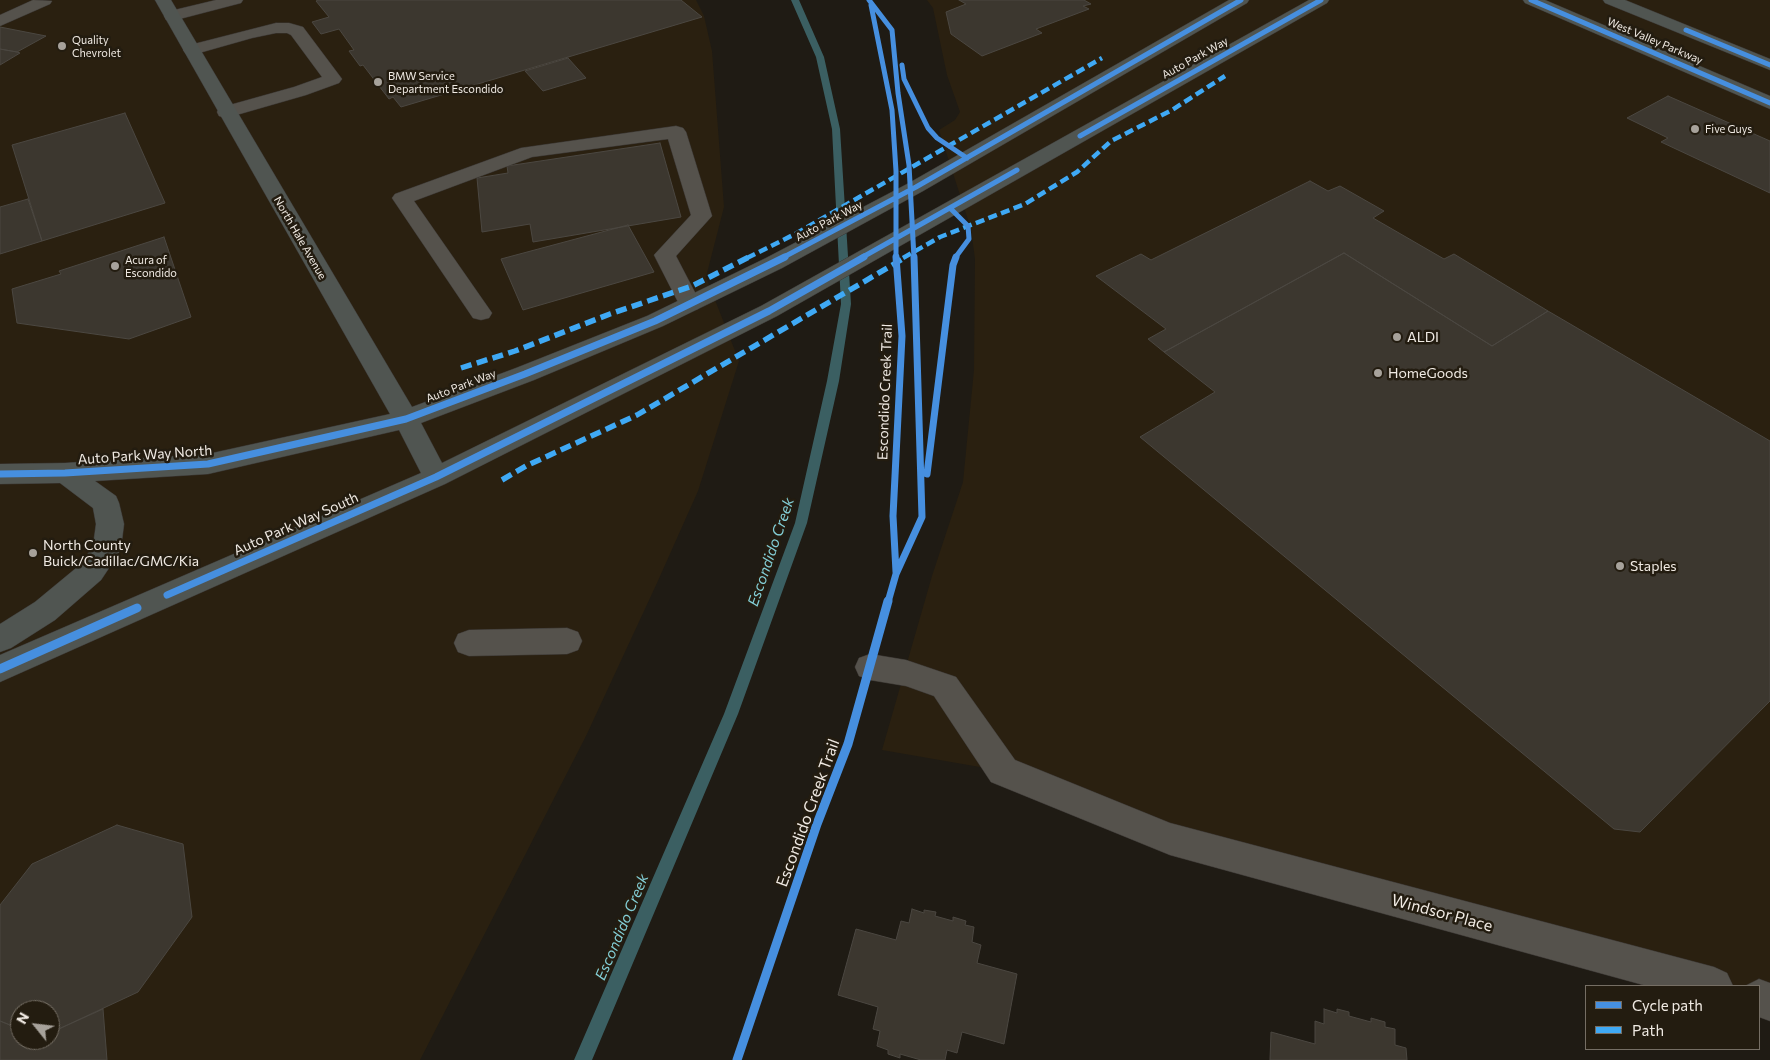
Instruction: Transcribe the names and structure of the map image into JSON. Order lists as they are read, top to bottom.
{
  "streets": {
    "main road": [
      "West Valley Parkway",
      "Auto Park Way",
      "North Hale Avenue",
      "Auto Park Way North",
      "Auto Park Way South"
    ],
    "street": ["Windsor Place"],
    "cycle path": ["Escondido Creek Trail"]
  },
  "crossings": [
    ["Auto Park Way", "North Hale Avenue"],
    ["Auto Park Way", "Auto Park Way North"],
    ["Auto Park Way", "Auto Park Way South"],
    ["North Hale Avenue", "Auto Park Way North"],
    ["North Hale Avenue", "Auto Park Way South"]
  ],
  "water": ["Escondido Creek"],
  "places": [
    "Quality Chevrolet",
    "BMW Service Department Escondido",
    "Five Guys",
    "Acura of Escondido",
    "ALDI",
    "HomeGoods",
    "North County Buick/Cadillac/GMC/Kia",
    "Staples"
  ],
  "legend": ["Cycle path", "Path"],
  "north": "top left"
}
